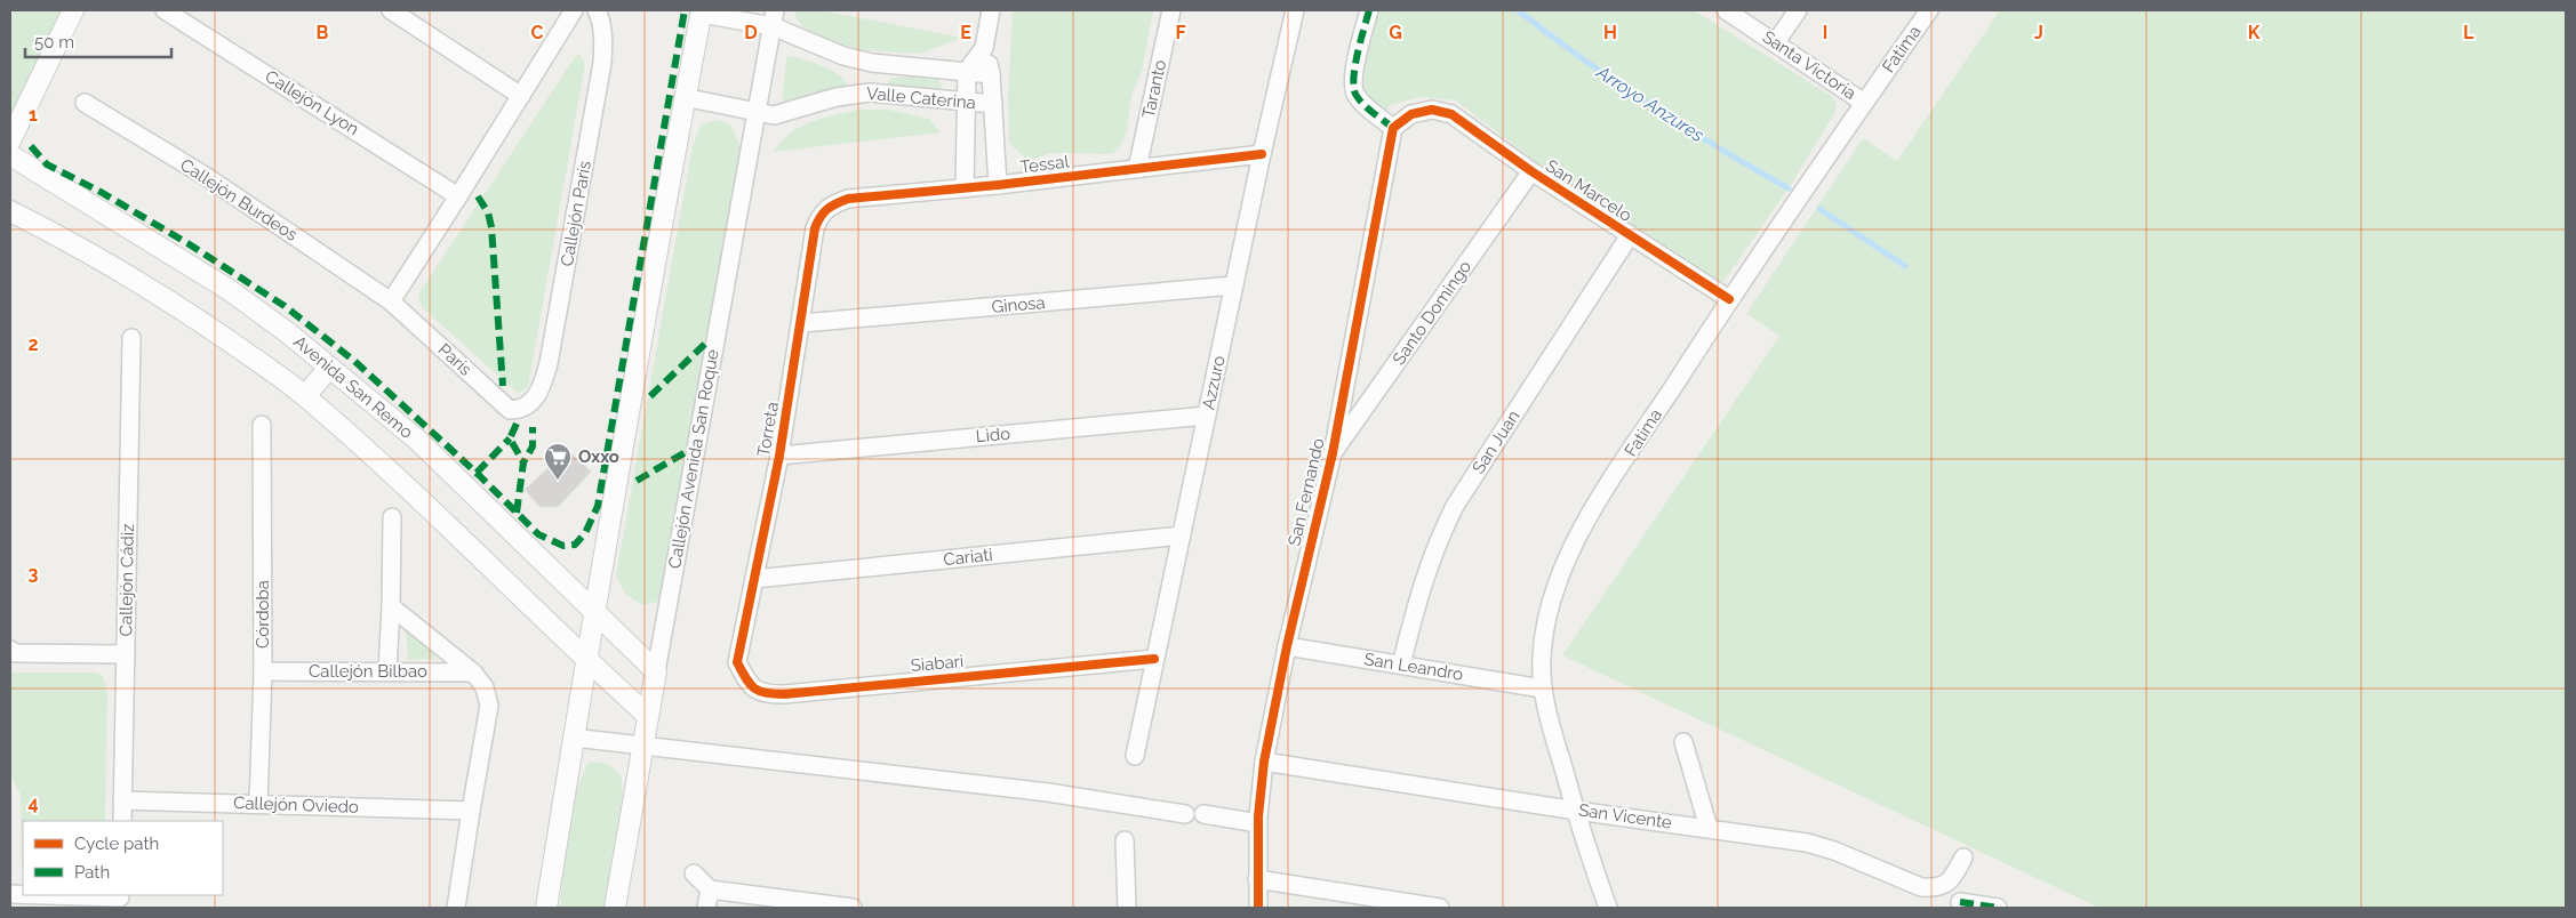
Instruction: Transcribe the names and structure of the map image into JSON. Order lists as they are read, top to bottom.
{
  "streets": {
    "street": [
      "Fatima",
      "Santa Victoria",
      "Taranto",
      "Valle Caterina",
      "Callejón Lyon",
      "Tessal",
      "San Marcelo",
      "Callejón Burdeos",
      "Callejón París",
      "Ginosa",
      "Santo Domingo",
      "París",
      "Azzuro",
      "Avenida San Remo",
      "Torreta",
      "Lido",
      "San Juan",
      "Callejón Avenida San Roque",
      "San Fernando",
      "Cariati",
      "Callejón Cádiz",
      "Córdoba",
      "Siabari",
      "San Leandro",
      "Callejón Bilbao",
      "Callejón Oviedo",
      "San Vicente"
    ]
  },
  "crossings": [
    ["Fatima", "Santa Victoria"],
    ["Fatima", "San Marcelo"],
    ["Fatima", "San Leandro"],
    ["Fatima", "San Vicente"],
    ["Taranto", "Tessal"],
    ["Valle Caterina", "Callejón Avenida San Roque"],
    ["Tessal", "Azzuro"],
    ["Tessal", "Torreta"],
    ["San Marcelo", "Santo Domingo"],
    ["San Marcelo", "San Juan"],
    ["San Marcelo", "San Fernando"],
    ["Callejón Burdeos", "París"],
    ["Callejón París", "París"],
    ["Ginosa", "Azzuro"],
    ["Ginosa", "Torreta"],
    ["Santo Domingo", "San Fernando"],
    ["Azzuro", "Lido"],
    ["Azzuro", "Cariati"],
    ["Azzuro", "Siabari"],
    ["Avenida San Remo", "Callejón Avenida San Roque"],
    ["Torreta", "Lido"],
    ["Torreta", "Cariati"],
    ["Torreta", "Siabari"],
    ["San Juan", "San Leandro"],
    ["San Fernando", "San Leandro"],
    ["San Fernando", "San Vicente"],
    ["Callejón Cádiz", "Callejón Oviedo"],
    ["Córdoba", "Callejón Bilbao"],
    ["Córdoba", "Callejón Oviedo"]
  ],
  "water": ["Arroyo Anzures"],
  "places": {
    "supermarket": ["Oxxo"]
  },
  "legend": ["Cycle path", "Path"],
  "scale_bar": "50 m",
  "grid": {
    "columns": [
      "B",
      "C",
      "D",
      "E",
      "F",
      "G",
      "H",
      "I",
      "J",
      "K",
      "L"
    ],
    "rows": [
      "1",
      "2",
      "3",
      "4"
    ]
  }
}
